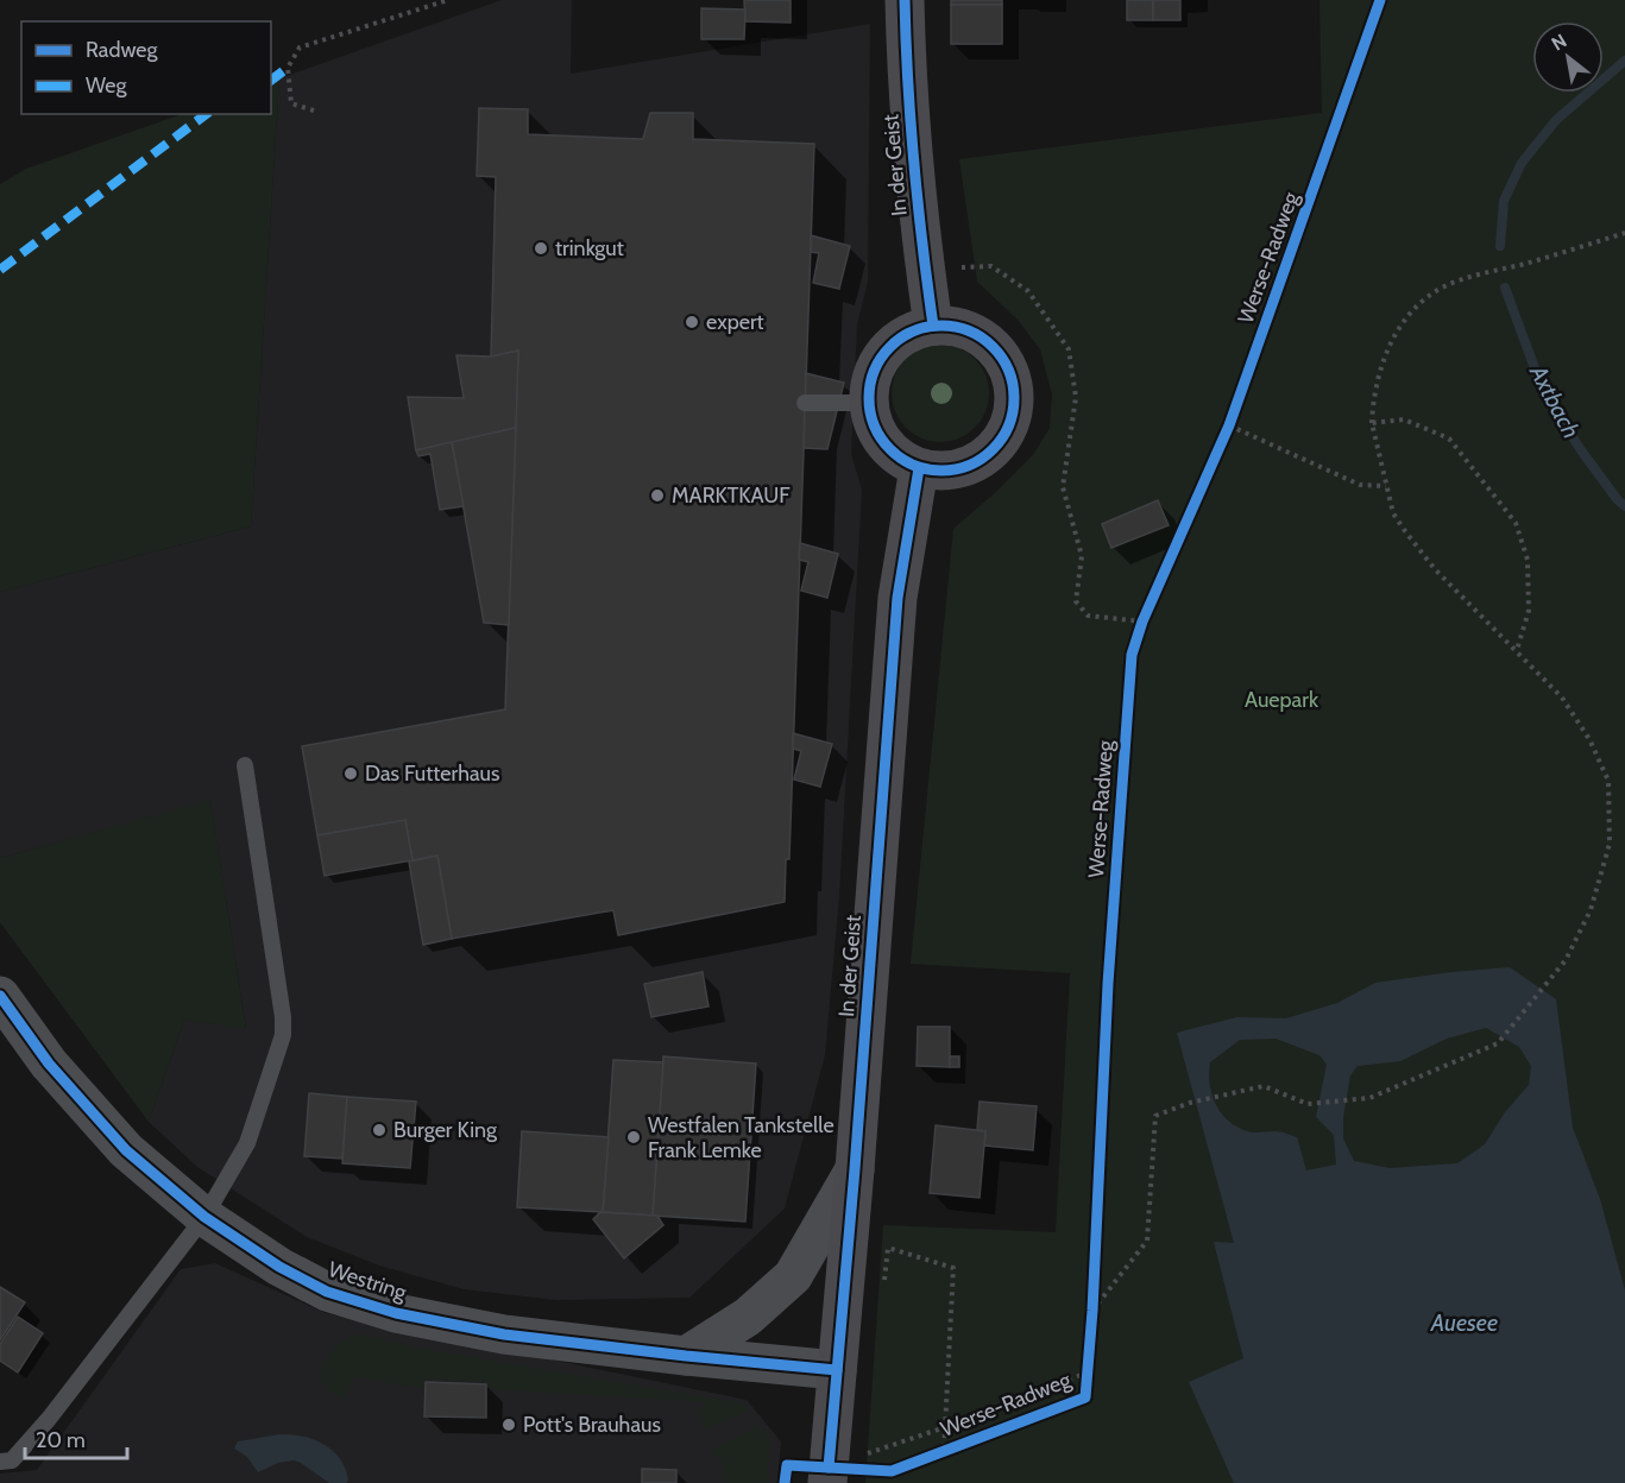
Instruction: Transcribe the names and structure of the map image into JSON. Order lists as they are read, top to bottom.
{
  "streets": {
    "main road": ["In der Geist"],
    "street": ["Westring"],
    "cycle path": ["Werse-Radweg"]
  },
  "crossings": [
    ["In der Geist", "Westring"]
  ],
  "water": ["Axtbach", "Auesee"],
  "parks": ["Auepark"],
  "places": [
    "trinkgut",
    "expert",
    "MARKTKAUF",
    "Das Futterhaus",
    "Burger King",
    "Westfalen Tankstelle Frank Lemke",
    "Pott's Brauhaus"
  ],
  "legend": ["Radweg", "Weg"],
  "scale_bar": "20 m",
  "north": "top left"
}
